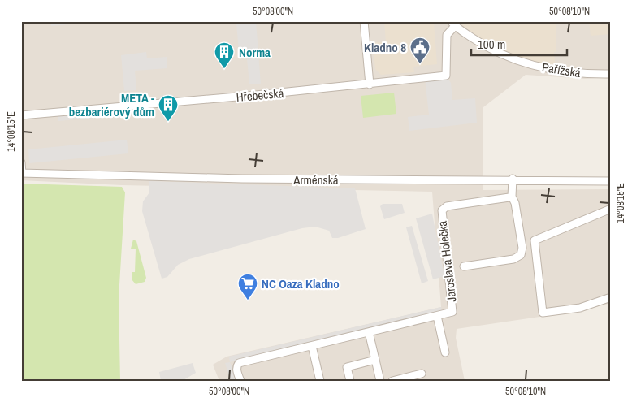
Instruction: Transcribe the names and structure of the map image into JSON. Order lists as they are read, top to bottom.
{
  "streets": {
    "street": [
      "Pařížská",
      "Hřebečská",
      "Arménská",
      "Jaroslava Holečka"
    ]
  },
  "crossings": [
    ["Pařížská", "Hřebečská"],
    ["Arménská", "Jaroslava Holečka"]
  ],
  "places": {
    "public building": ["Kladno 8"],
    "building": ["Norma", "META - bezbariérový dům"],
    "supermarket": ["NC Oaza Kladno"]
  },
  "scale_bar": "100 m",
  "coordinates": ["50°08'00\"N", "50°08'10\"N", "14°08'15\"E"]
}
